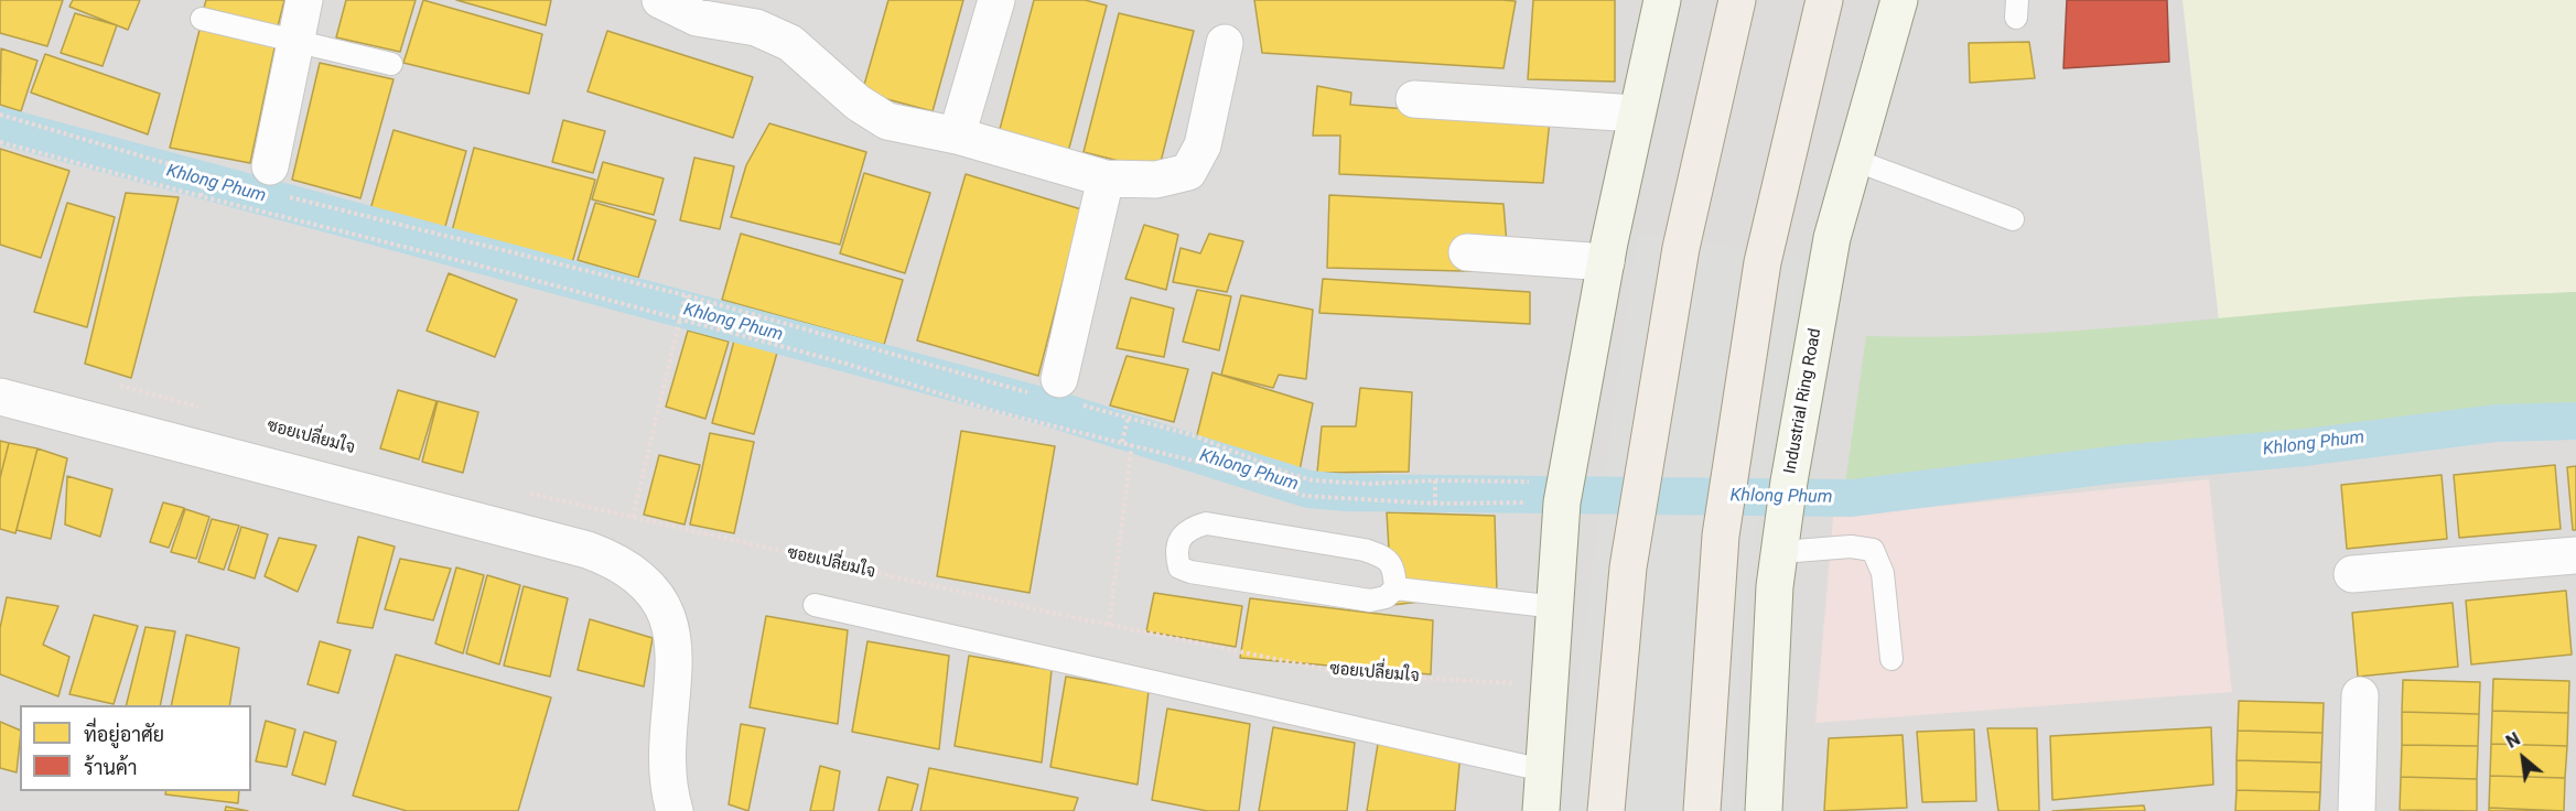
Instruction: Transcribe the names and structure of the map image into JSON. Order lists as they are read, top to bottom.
{
  "streets": {
    "main road": ["Industrial Ring Road"],
    "path": ["ซอยเปลี่ยมใจ"]
  },
  "water": ["Khlong Phum"],
  "legend": ["ที่อยู่อาศัย", "ร้านค้า"],
  "north": "top left"
}
